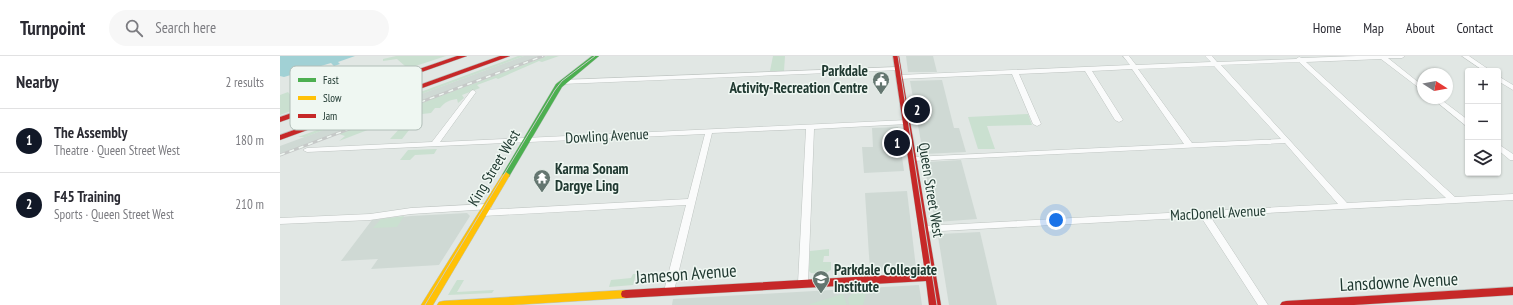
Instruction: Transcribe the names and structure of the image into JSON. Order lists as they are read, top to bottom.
{
  "streets": {
    "main road": [
      "King Street West",
      "Queen Street West",
      "Jameson Avenue",
      "Lansdowne Avenue"
    ],
    "street": ["Dowling Avenue", "MacDonell Avenue"]
  },
  "crossings": [
    ["Dowling Avenue", "King Street West"],
    ["Dowling Avenue", "Queen Street West"],
    ["Queen Street West", "MacDonell Avenue"],
    ["Queen Street West", "Jameson Avenue"]
  ],
  "places": {
    "public building": ["Parkdale Activity-Recreation Centre"],
    "temple": ["Karma Sonam Dargye Ling"],
    "school or university": ["Parkdale Collegiate Institute"]
  },
  "legend": ["Fast", "Slow", "Jam"],
  "north": "right",
  "page": {
    "header": "Turnpoint",
    "search": "Search here",
    "nav": [
      "Home",
      "Map",
      "About",
      "Contact"
    ],
    "heading": ["Nearby", "2 results"],
    "map_buttons": ["+", "−"],
    "pins": ["2", "1"],
    "list": [
      {
        "mark": "1",
        "name": "The Assembly",
        "note": "Theatre · Queen Street West",
        "value": "180 m"
      },
      {
        "mark": "2",
        "name": "F45 Training",
        "note": "Sports · Queen Street West",
        "value": "210 m"
      }
    ]
  }
}
